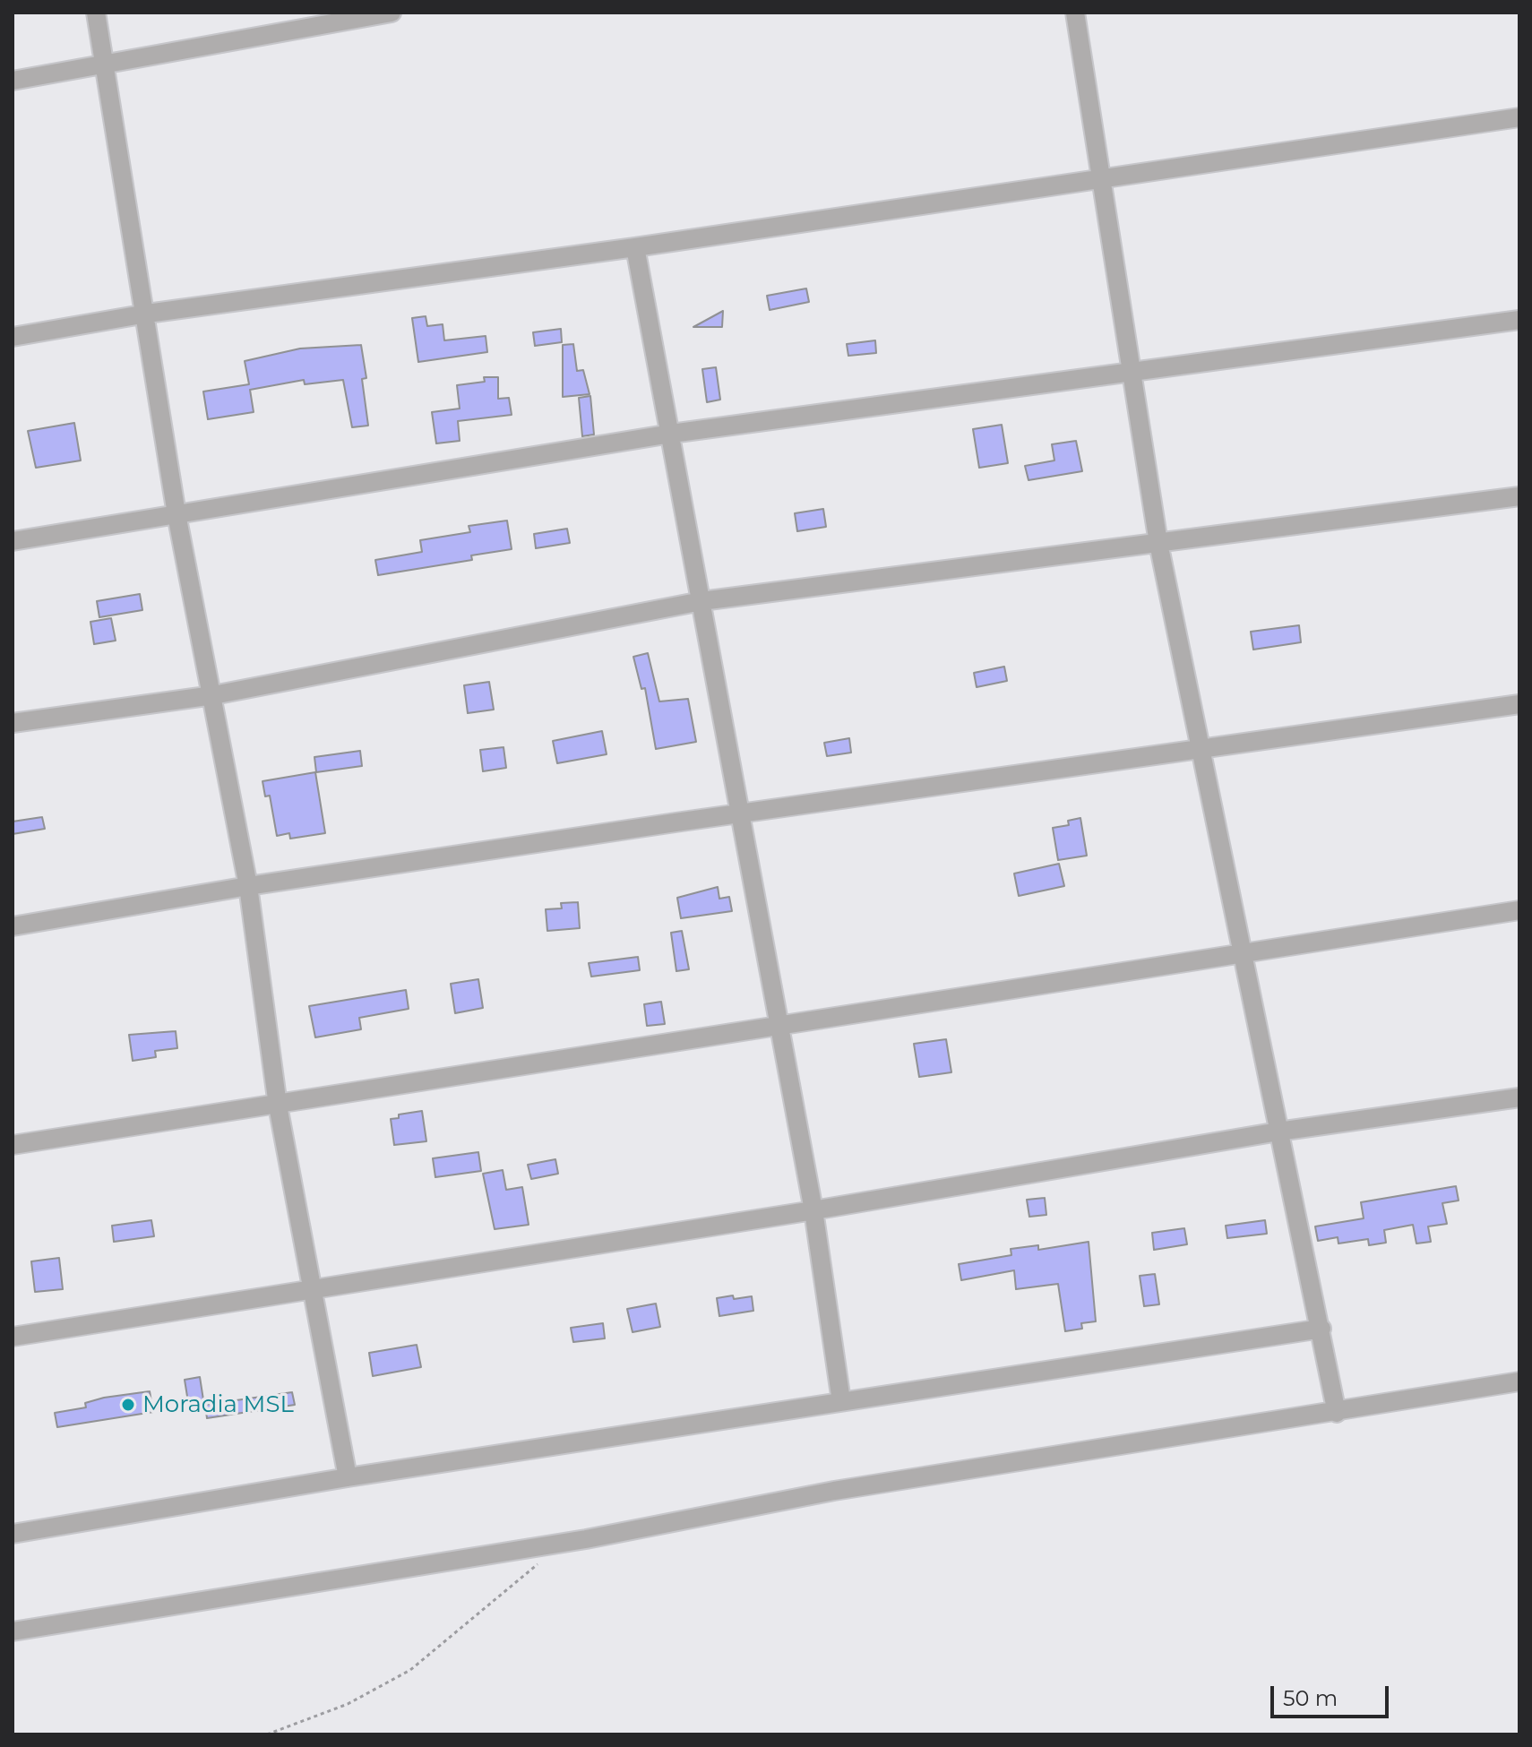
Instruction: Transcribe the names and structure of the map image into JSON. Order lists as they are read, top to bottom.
{
  "places": ["Moradia MSL"],
  "scale_bar": "50 m"
}
